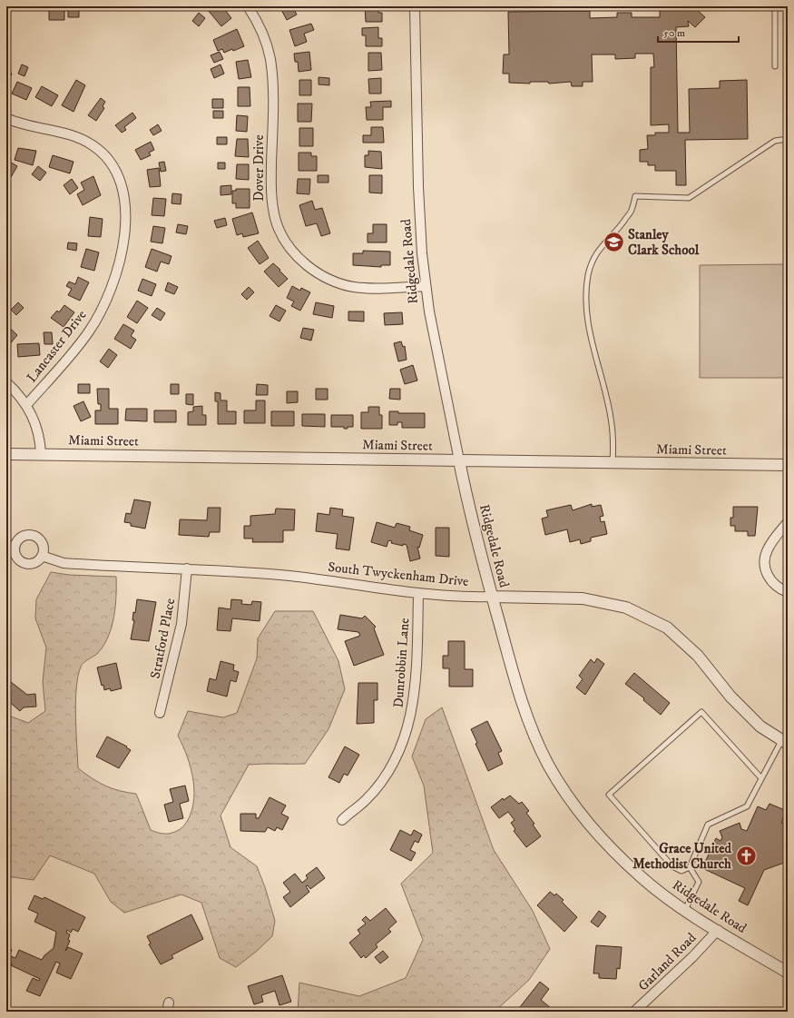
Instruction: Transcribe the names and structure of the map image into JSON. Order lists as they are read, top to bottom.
{
  "streets": {
    "street": [
      "Dover Drive",
      "Ridgedale Road",
      "Lancaster Drive",
      "Miami Street",
      "South Twyckenham Drive",
      "Stratford Place",
      "Dunrobbin Lane",
      "Garland Road"
    ]
  },
  "crossings": [
    ["Dover Drive", "Ridgedale Road"],
    ["Ridgedale Road", "Miami Street"],
    ["Ridgedale Road", "South Twyckenham Drive"],
    ["Ridgedale Road", "Garland Road"],
    ["South Twyckenham Drive", "Stratford Place"],
    ["South Twyckenham Drive", "Dunrobbin Lane"]
  ],
  "places": {
    "school or university": ["Stanley Clark School"],
    "church": ["Grace United Methodist Church"]
  },
  "scale_bar": "50 m"
}
